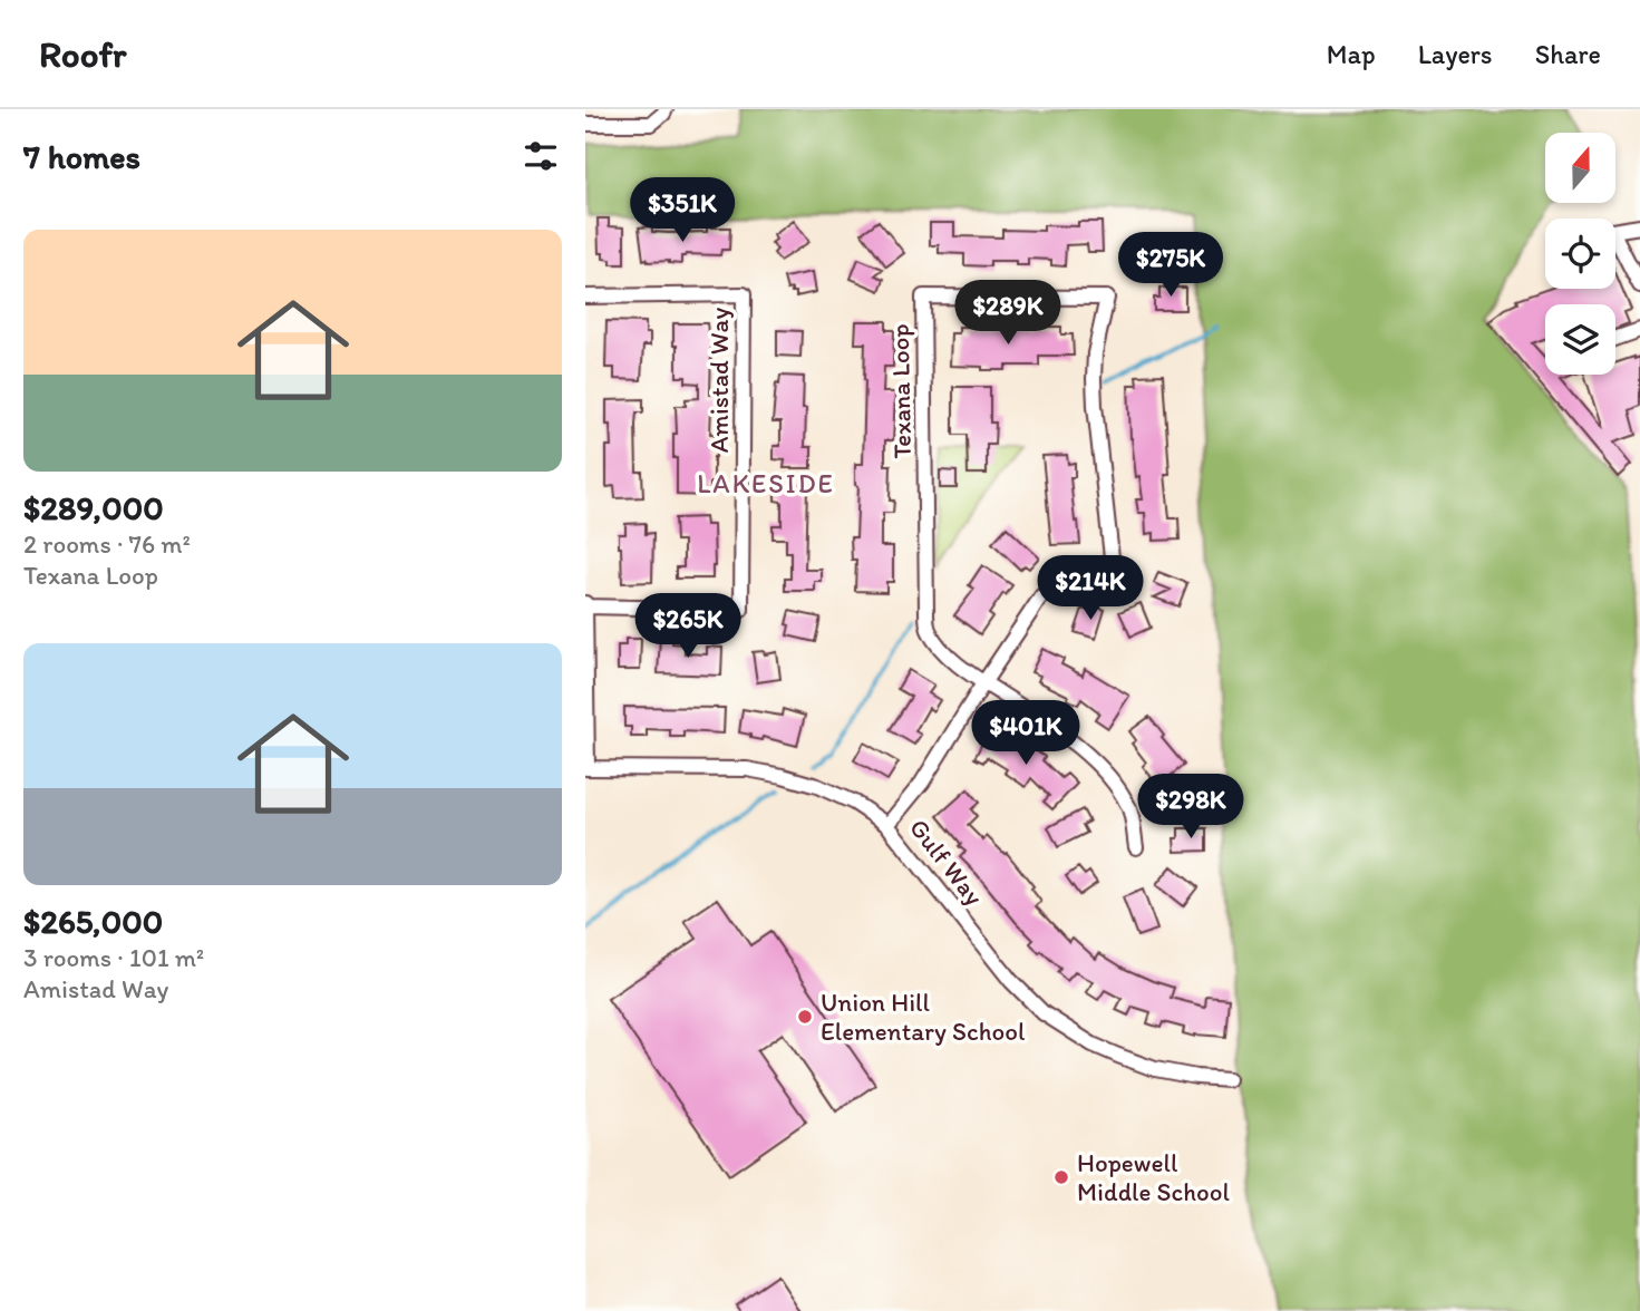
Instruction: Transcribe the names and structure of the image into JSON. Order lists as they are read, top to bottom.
{
  "streets": {
    "street": ["Amistad Way", "Texana Loop", "Gulf Way"]
  },
  "districts": ["LAKESIDE"],
  "places": ["Union Hill Elementary School", "Hopewell Middle School"],
  "north": "top",
  "page": {
    "header": "Roofr",
    "nav": ["Map", "Layers", "Share"],
    "heading": "7 homes",
    "price": [
      "$351K",
      "$275K",
      "$289K",
      "$214K",
      "$265K",
      "$401K",
      "$298K"
    ],
    "list": [
      {
        "name": "$289,000",
        "note": "2 rooms · 76 m² · Texana Loop"
      },
      {
        "name": "$265,000",
        "note": "3 rooms · 101 m² · Amistad Way"
      }
    ]
  }
}
